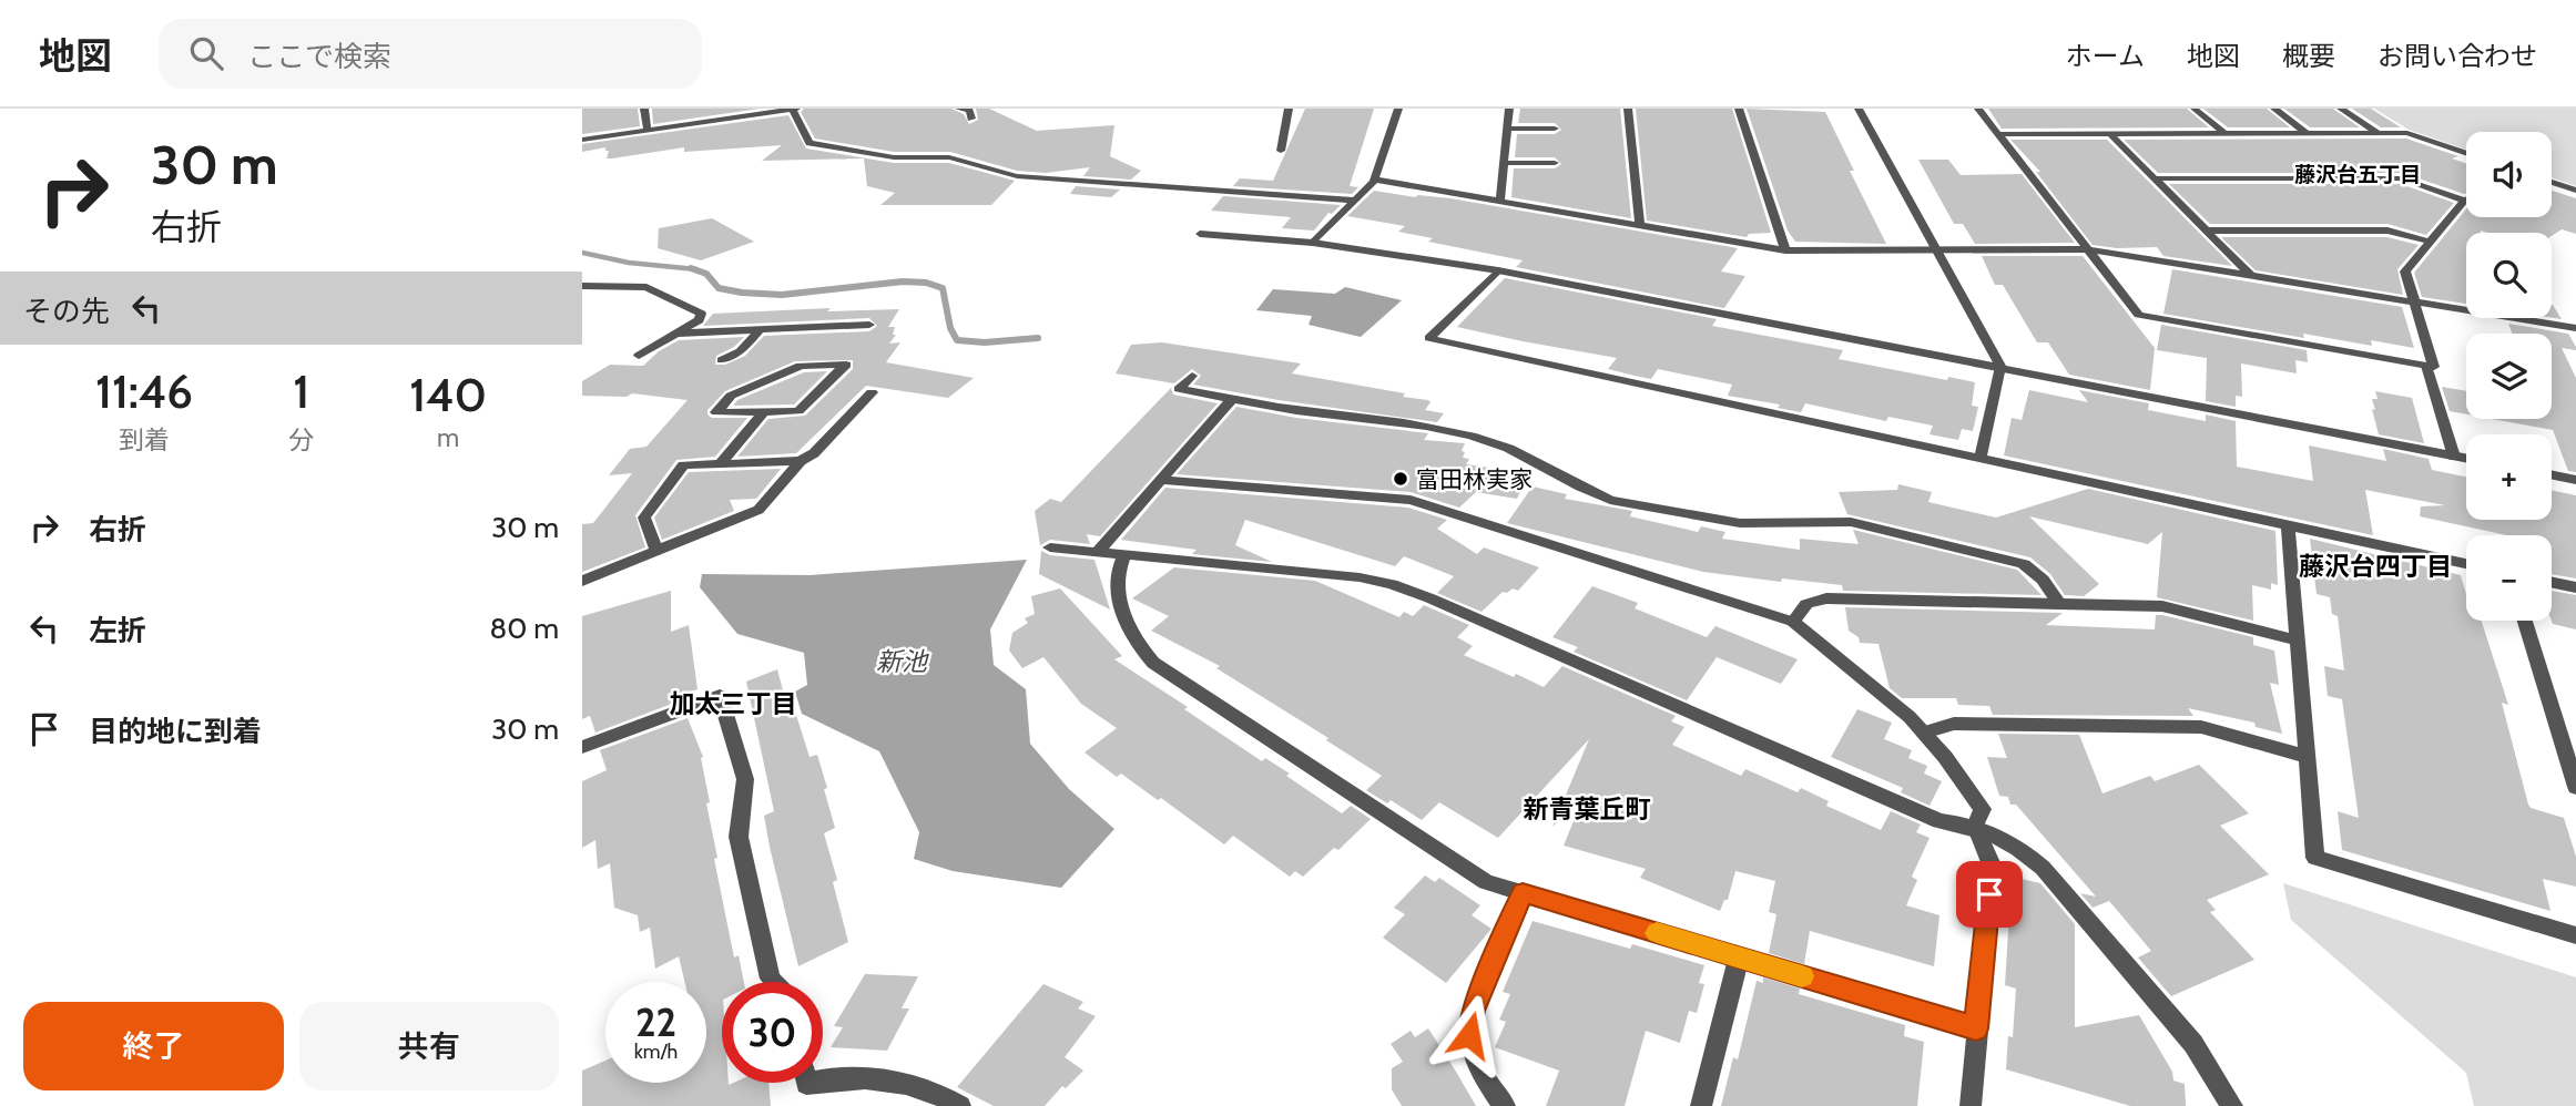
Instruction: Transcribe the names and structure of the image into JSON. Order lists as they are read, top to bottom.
{
  "districts": [
    "藤沢台五丁目",
    "藤沢台四丁目",
    "加太三丁目",
    "新青葉丘町"
  ],
  "water": ["新池"],
  "places": ["富田林実家"],
  "page": {
    "header": "地図",
    "search": "ここで検索",
    "nav": [
      "ホーム",
      "地図",
      "概要",
      "お問い合わせ"
    ],
    "turn": ["30 m", "右折"],
    "map_buttons": ["+", "−"],
    "then": "その先",
    "eta": [
      "11:46",
      "到着",
      "1",
      "分",
      "140",
      "m"
    ],
    "list": [
      {
        "name": "右折",
        "value": "30 m"
      },
      {
        "name": "左折",
        "value": "80 m"
      },
      {
        "name": "目的地に到着",
        "value": "30 m"
      }
    ],
    "speed": "22 km/h",
    "limit": "30",
    "buttons": ["終了", "共有"]
  }
}
